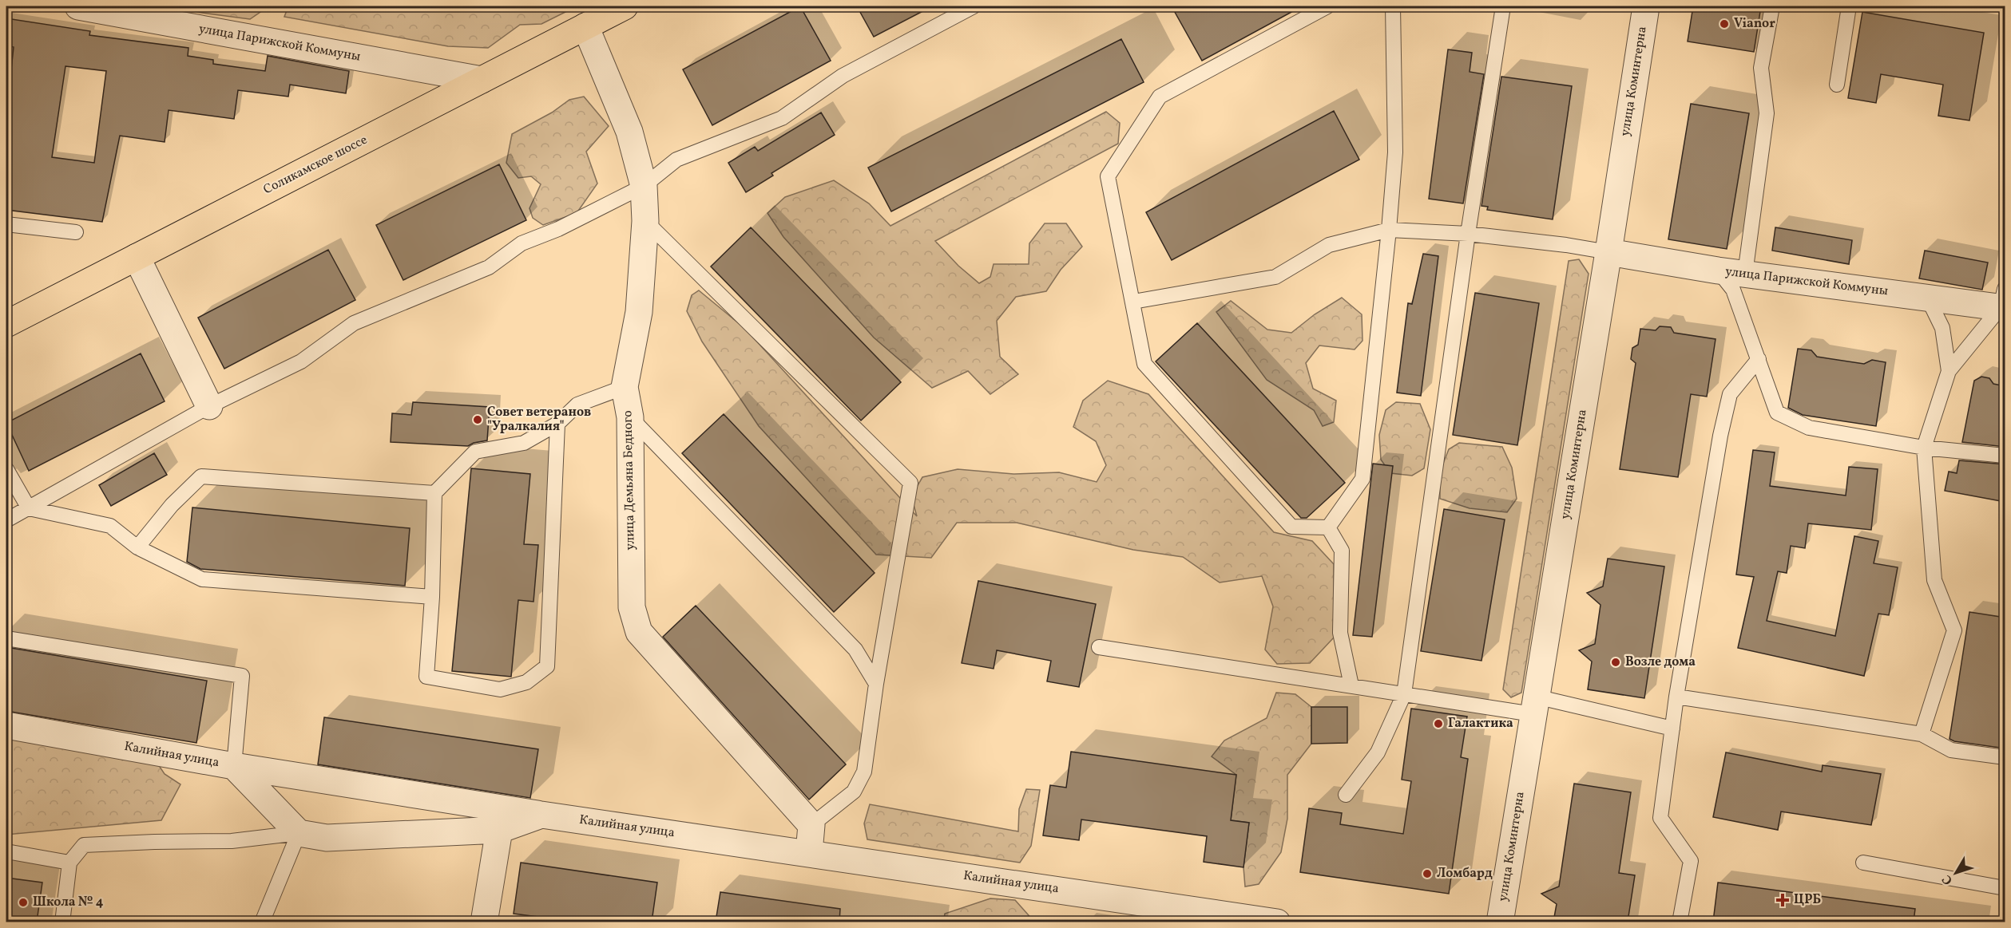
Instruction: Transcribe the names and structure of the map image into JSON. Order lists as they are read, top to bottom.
{
  "streets": {
    "highway": ["Соликамское шоссе"],
    "street": [
      "улица Парижской Коммуны",
      "улица Коминтерна",
      "улица Демьяна Бедного",
      "Калийная улица"
    ]
  },
  "crossings": [
    ["улица Парижской Коммуны", "улица Коминтерна"],
    ["улица Парижской Коммуны", "Соликамское шоссе"],
    ["Соликамское шоссе", "улица Демьяна Бедного"]
  ],
  "places": {
    "other": [
      "Vianor",
      "Совет ветеранов \"Уралкалия\"",
      "Возле дома",
      "Галактика",
      "Ломбард",
      "Школа № 4"
    ],
    "health": ["ЦРБ"]
  },
  "north": "bottom left"
}
